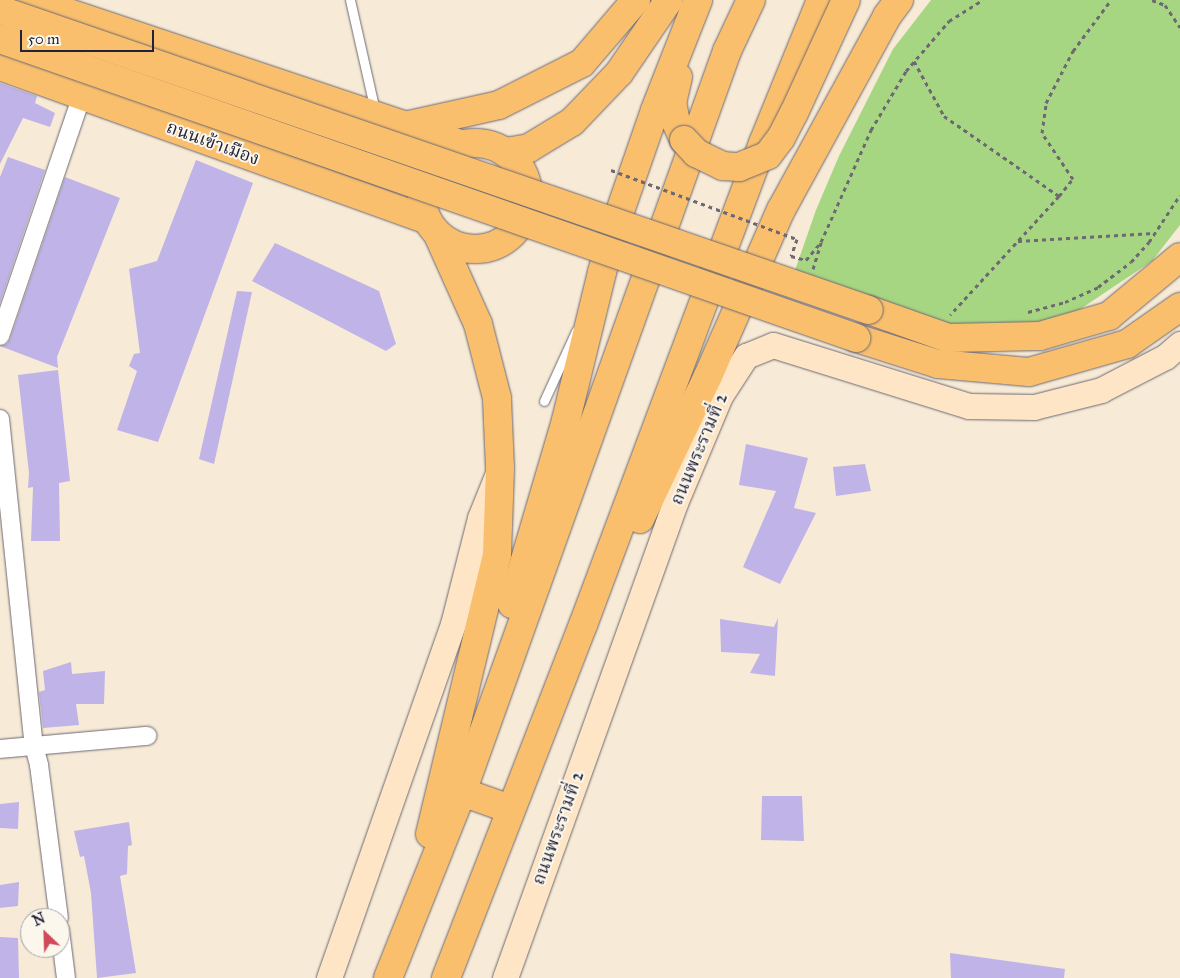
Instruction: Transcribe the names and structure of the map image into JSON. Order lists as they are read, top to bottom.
{
  "streets": {
    "main road": ["ถนนเข้าเมือง", "ถนนพระรามที่ 2"]
  },
  "scale_bar": "50 m",
  "north": "top left"
}
